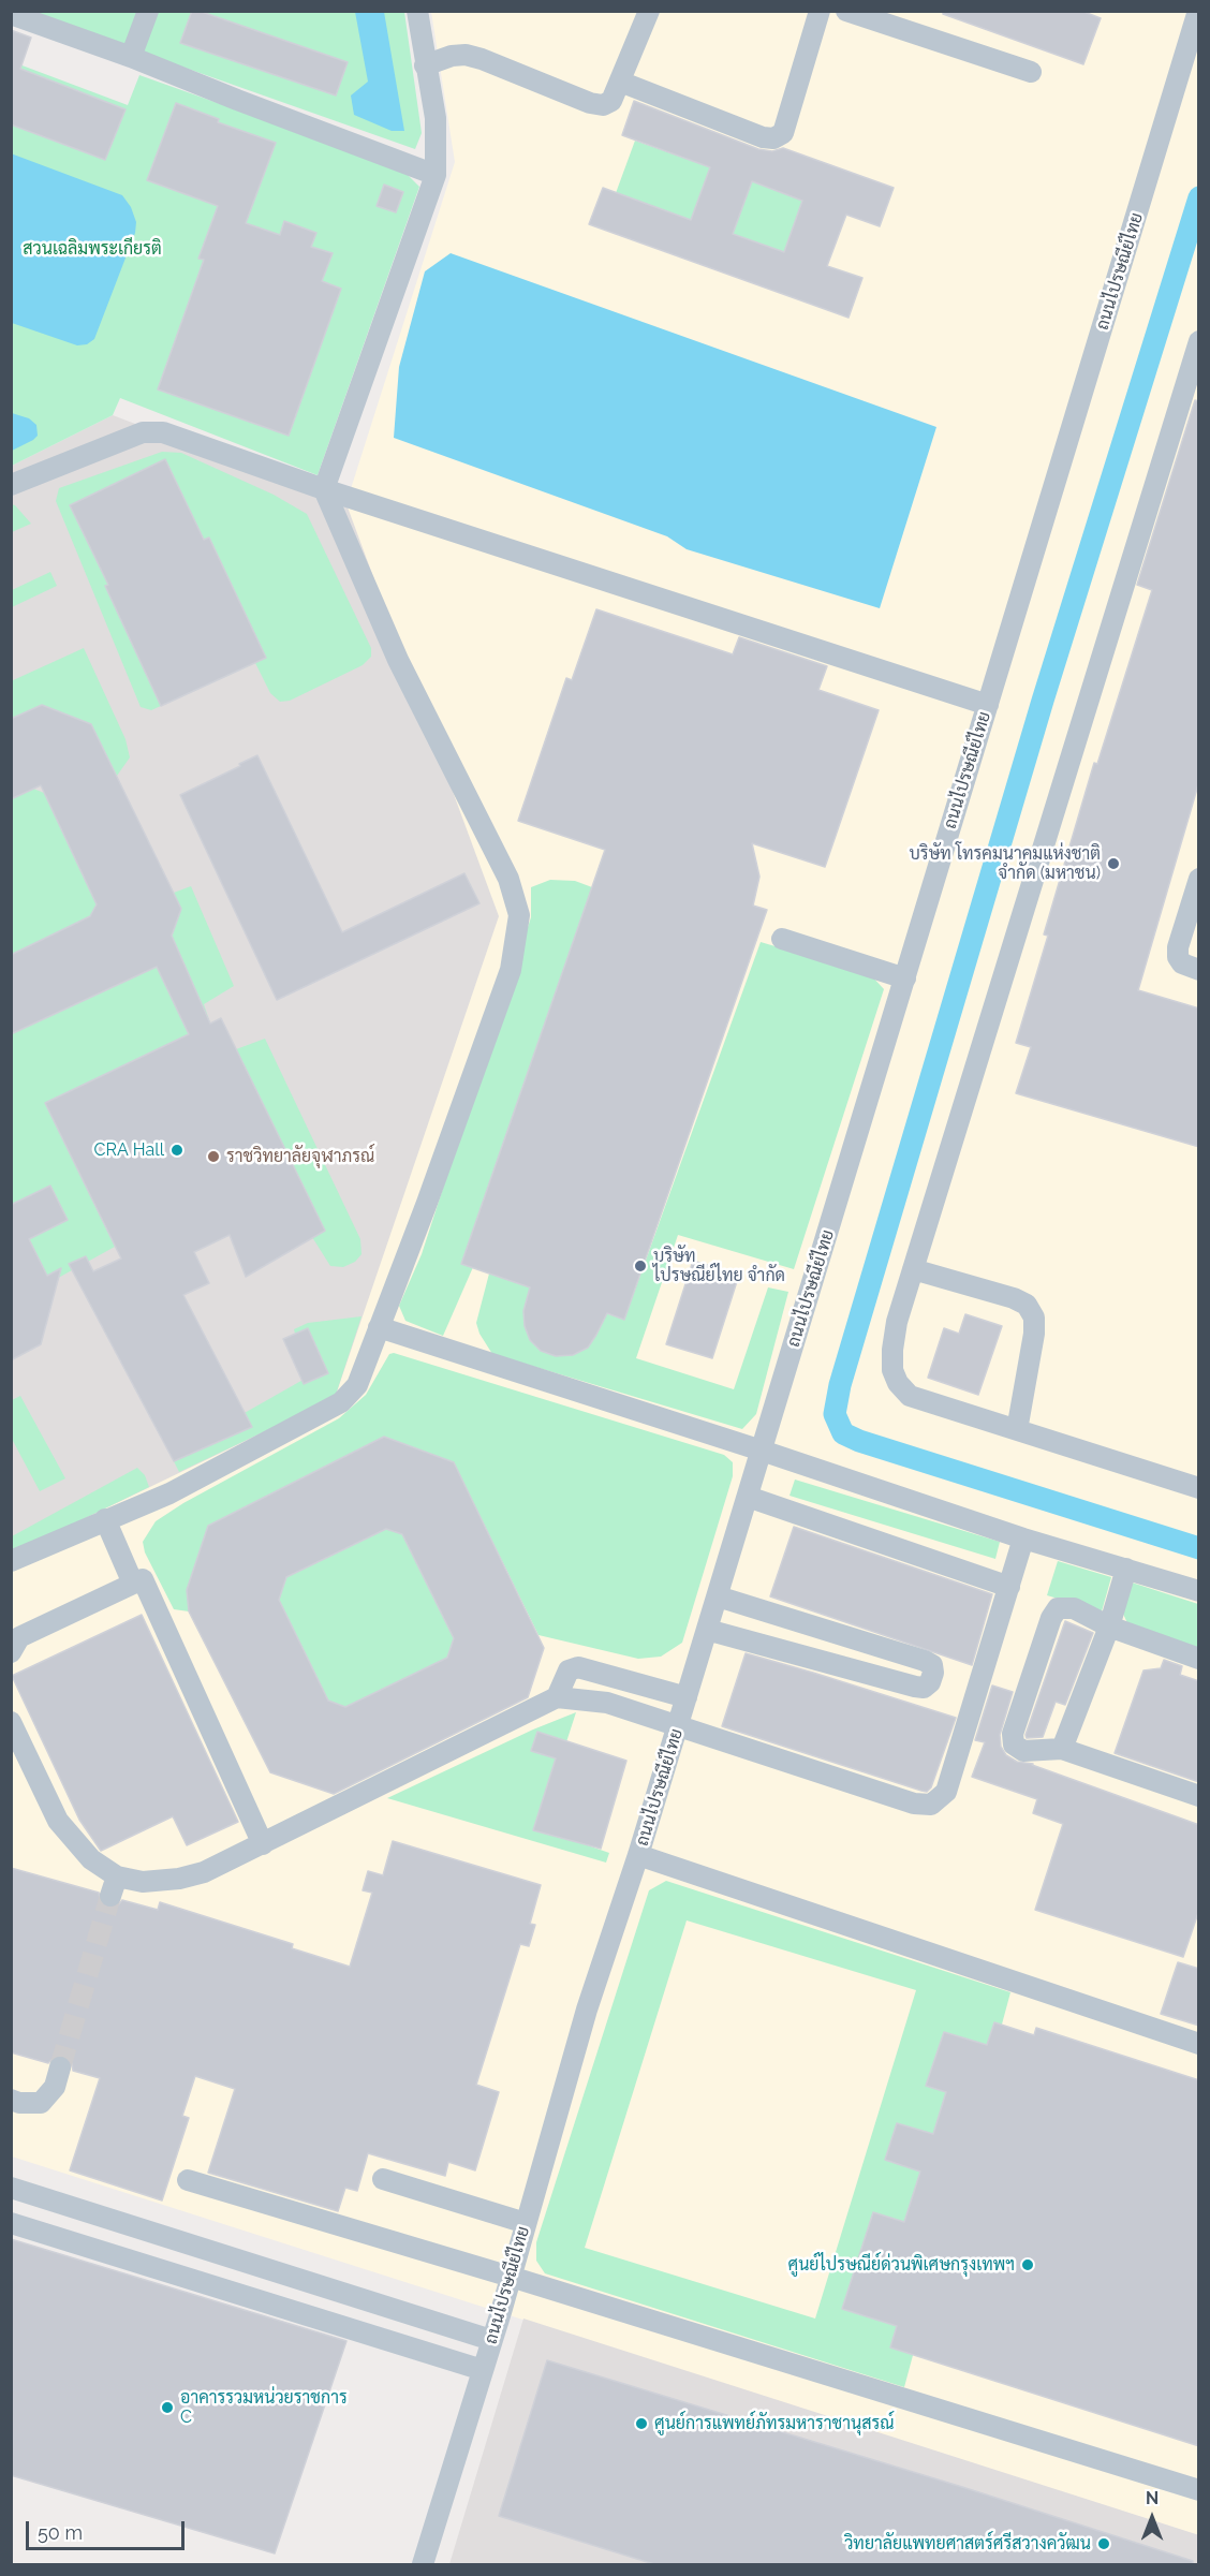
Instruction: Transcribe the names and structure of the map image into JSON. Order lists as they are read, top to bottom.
{
  "streets": {
    "street": ["ถนนไปรษณีย์ไทย"]
  },
  "parks": ["สวนเฉลิมพระเกียรติ"],
  "places": [
    "บริษัท โทรคมนาคมแห่งชาติ จำกัด (มหาชน)",
    "CRA Hall",
    "ราชวิทยาลัยจุฬาภรณ์",
    "บริษัท ไปรษณีย์ไทย จำกัด",
    "ศูนย์ไปรษณีย์ด่วนพิเศษกรุงเทพฯ",
    "อาคารรวมหน่วยราชการ C",
    "ศูนย์การแพทย์ภัทรมหาราชานุสรณ์",
    "วิทยาลัยแพทยศาสตร์ศรีสวางควัฒน"
  ],
  "scale_bar": "50 m",
  "north": "top"
}
